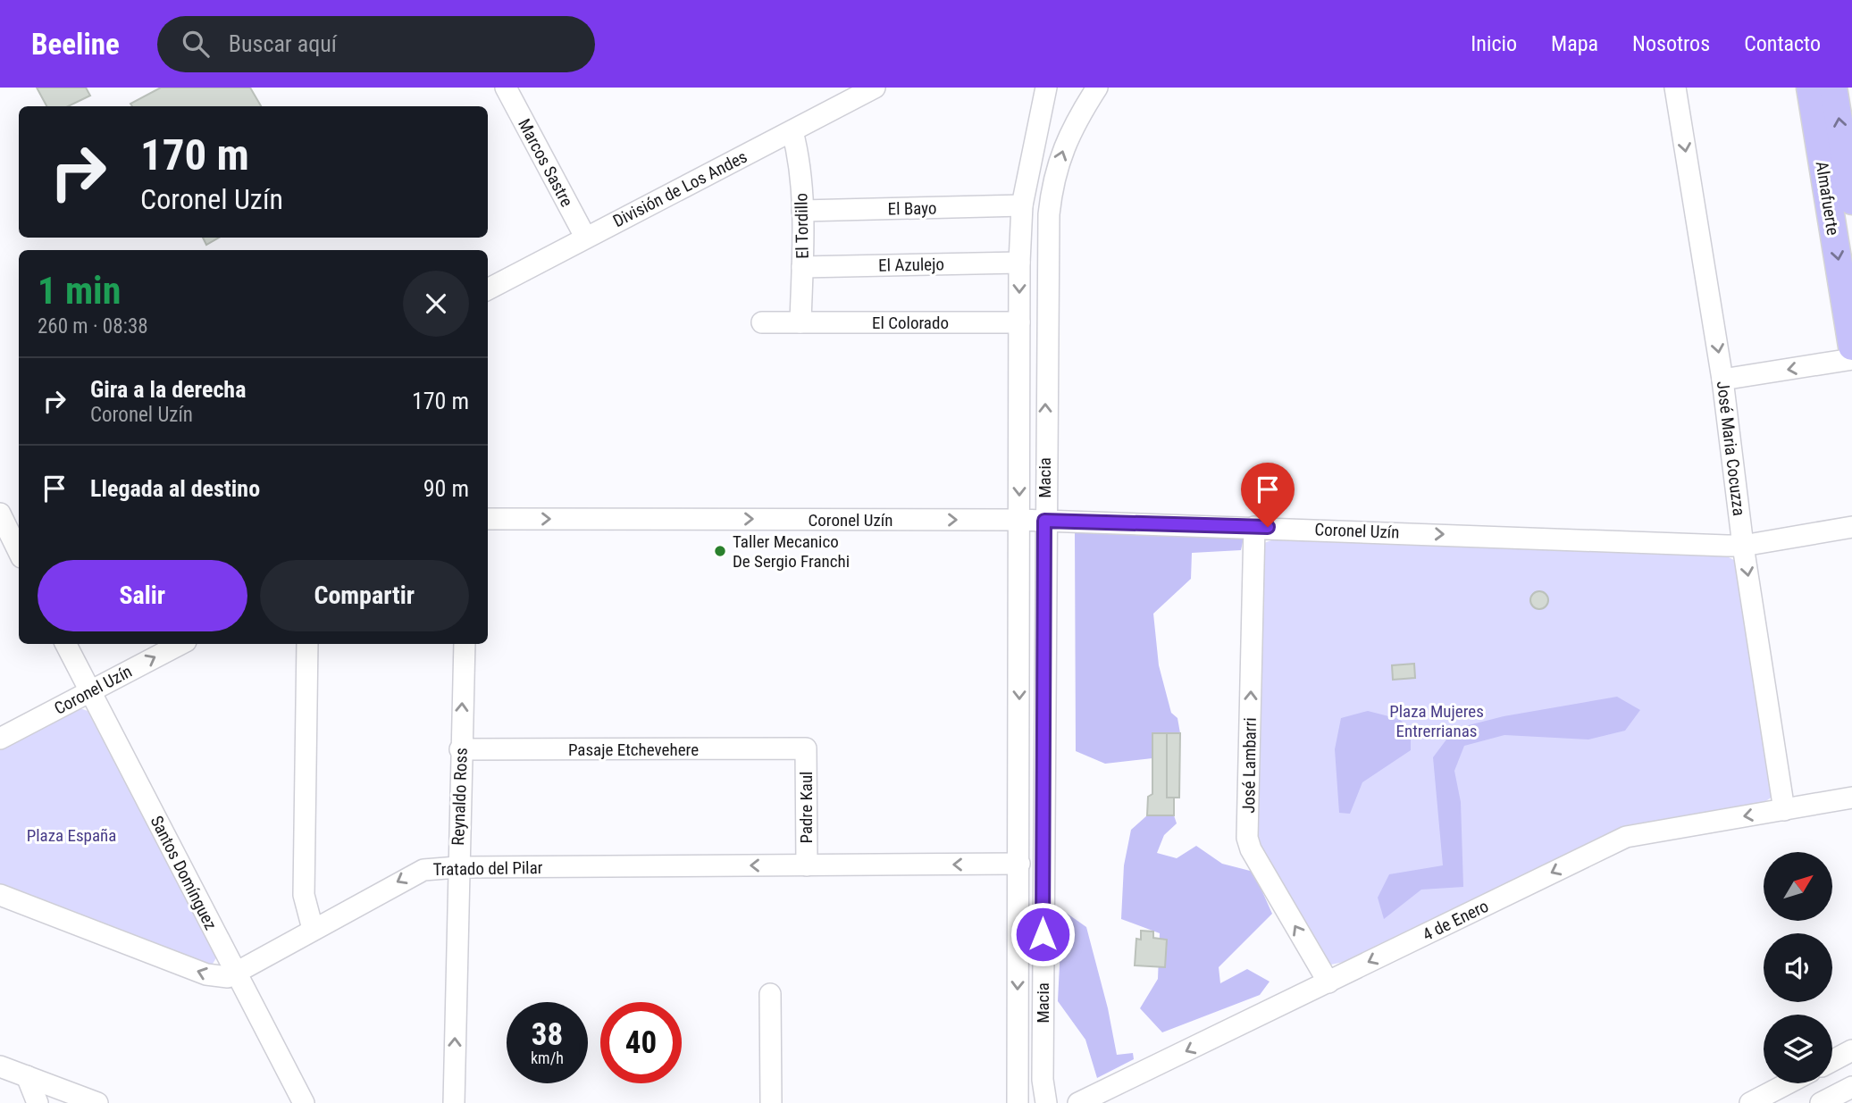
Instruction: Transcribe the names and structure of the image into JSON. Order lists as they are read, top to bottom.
{
  "streets": {
    "main road": ["Almafuerte"],
    "street": [
      "Marcos Sastre",
      "División de Los Andes",
      "El Bayo",
      "El Tordillo",
      "El Azulejo",
      "El Colorado",
      "José Maria Cocuzza",
      "Macia",
      "Coronel Uzín",
      "Pasaje Etchevehere",
      "José Lambarri",
      "Reynaldo Ross",
      "Padre Kaul",
      "Tratado del Pilar",
      "Santos Domínguez",
      "4 de Enero"
    ]
  },
  "crossings": [
    ["Marcos Sastre", "División de Los Andes"],
    ["División de Los Andes", "El Tordillo"],
    ["El Bayo", "El Tordillo"],
    ["El Bayo", "Macia"],
    ["El Tordillo", "El Azulejo"],
    ["El Tordillo", "El Colorado"],
    ["El Azulejo", "Macia"],
    ["El Colorado", "Macia"],
    ["José Maria Cocuzza", "Coronel Uzín"],
    ["José Maria Cocuzza", "4 de Enero"],
    ["Macia", "Coronel Uzín"],
    ["Macia", "Tratado del Pilar"],
    ["Coronel Uzín", "José Lambarri"],
    ["Coronel Uzín", "Santos Domínguez"],
    ["Pasaje Etchevehere", "Reynaldo Ross"],
    ["Pasaje Etchevehere", "Padre Kaul"],
    ["José Lambarri", "4 de Enero"],
    ["Reynaldo Ross", "Tratado del Pilar"],
    ["Padre Kaul", "Tratado del Pilar"],
    ["Tratado del Pilar", "Santos Domínguez"]
  ],
  "one_way": [
    "José Maria Cocuzza",
    "Coronel Uzín",
    "José Lambarri",
    "Tratado del Pilar",
    "4 de Enero"
  ],
  "parks": ["Plaza Mujeres Entrerrianas", "Plaza España"],
  "places": ["Taller Mecanico De Sergio Franchi"],
  "north": "top right",
  "page": {
    "header": "Beeline",
    "search": "Buscar aquí",
    "nav": [
      "Inicio",
      "Mapa",
      "Nosotros",
      "Contacto"
    ],
    "turn": ["170 m", "Coronel Uzín"],
    "heading": ["1 min", "260 m · 08:38"],
    "list": [
      {
        "name": "Gira a la derecha",
        "note": "Coronel Uzín",
        "value": "170 m"
      },
      {
        "name": "Llegada al destino",
        "value": "90 m"
      }
    ],
    "buttons": ["Salir", "Compartir"],
    "speed": "38 km/h",
    "limit": "40"
  }
}
